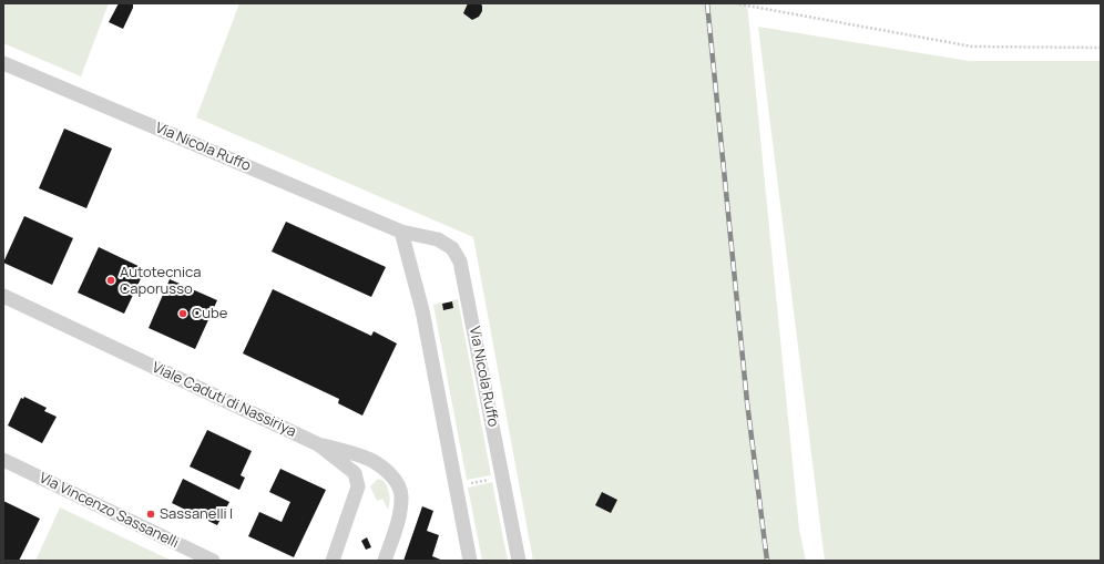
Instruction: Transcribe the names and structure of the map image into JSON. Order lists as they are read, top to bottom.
{
  "streets": {
    "street": ["Via Nicola Ruffo", "Viale Caduti di Nassiriya", "Via Vincenzo Sassanelli"]
  },
  "places": ["Autotecnica Caporusso", "Cube", "Sassanelli I"]
}
